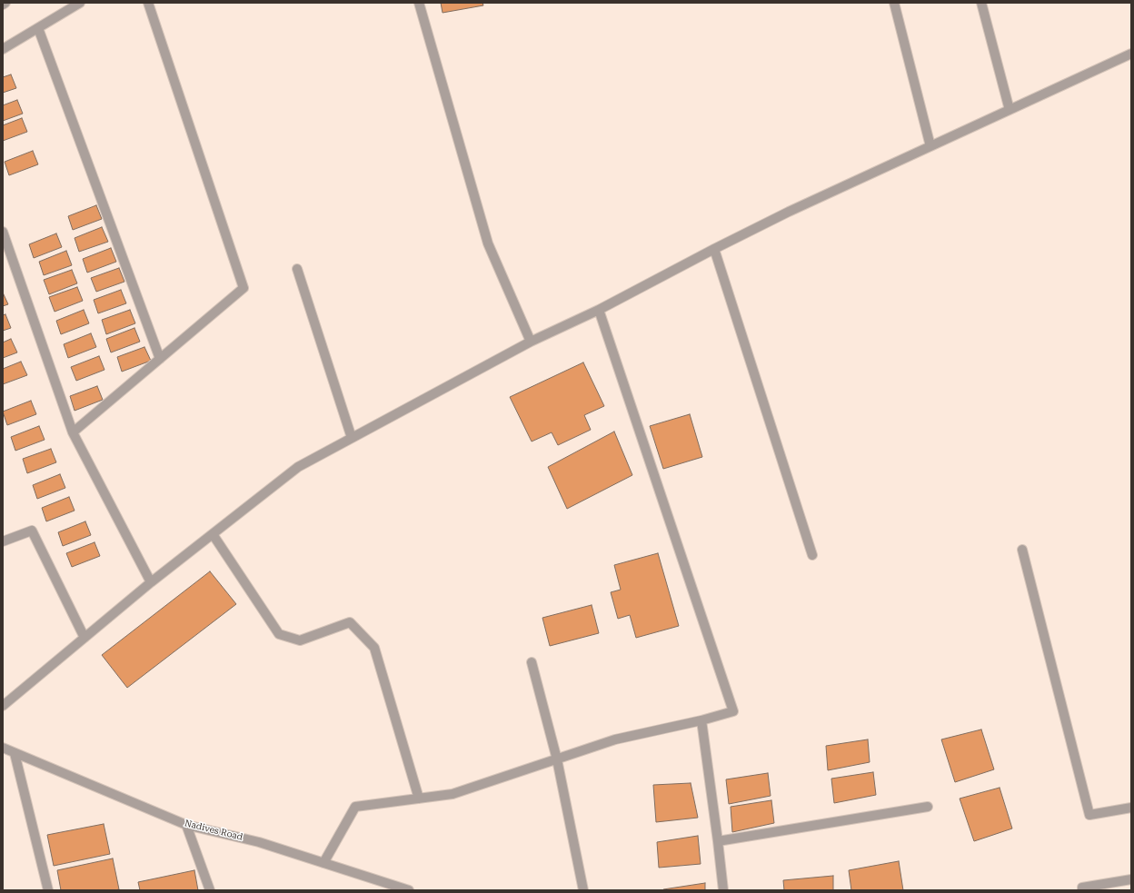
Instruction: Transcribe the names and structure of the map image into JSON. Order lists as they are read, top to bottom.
{
  "streets": {
    "street": ["Nadives Road"]
  }
}
